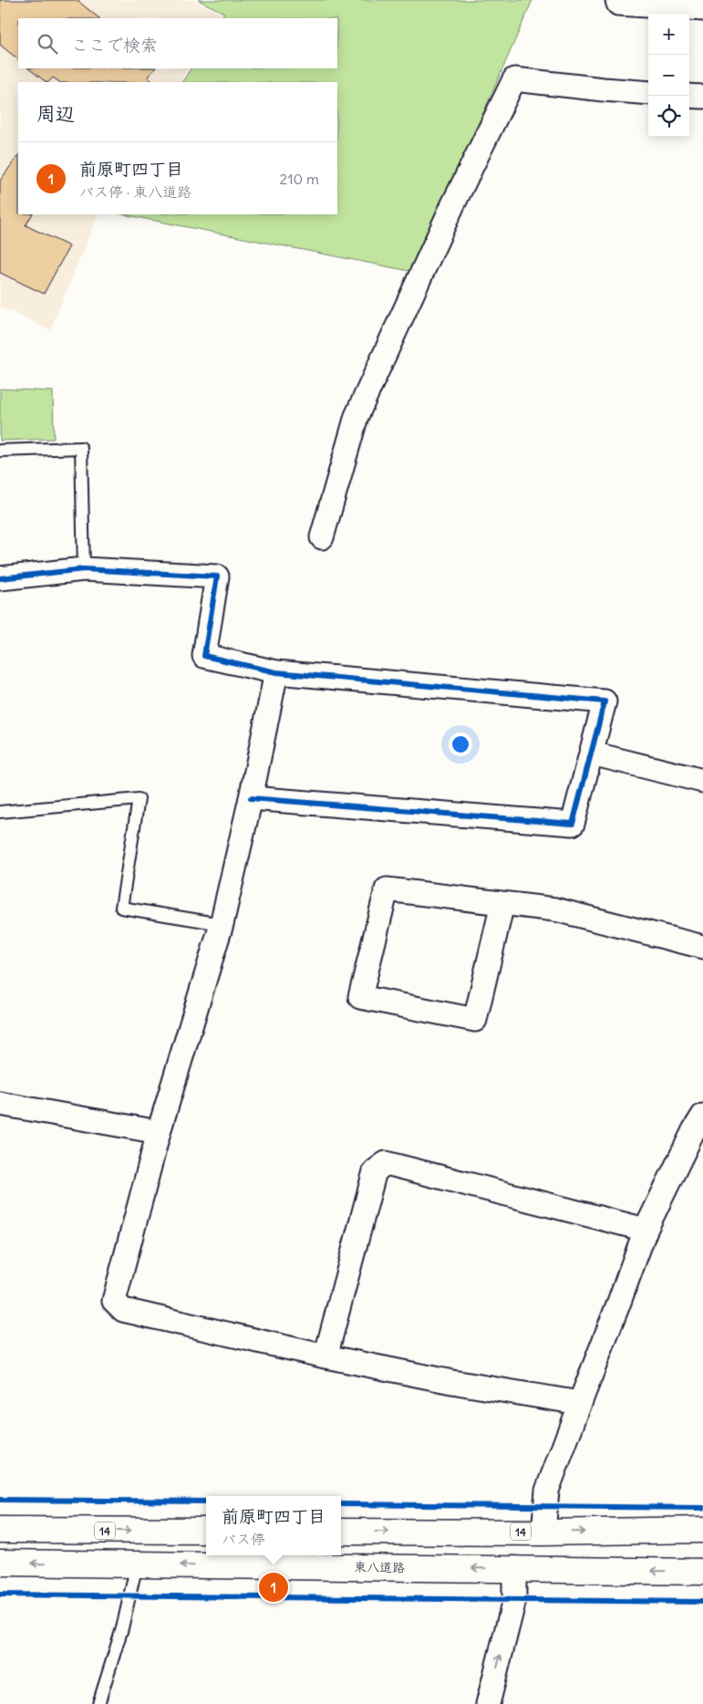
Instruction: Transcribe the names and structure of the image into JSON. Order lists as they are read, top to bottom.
{
  "streets": {
    "main road": ["14", "東八道路"]
  },
  "page": {
    "map_buttons": ["+", "−"],
    "search": "ここで検索",
    "heading": "周辺",
    "list": [
      {
        "mark": "1",
        "name": "前原町四丁目",
        "note": "バス停 · 東八道路",
        "value": "210 m"
      }
    ],
    "popup": ["前原町四丁目", "バス停"],
    "pins": "1"
  }
}
